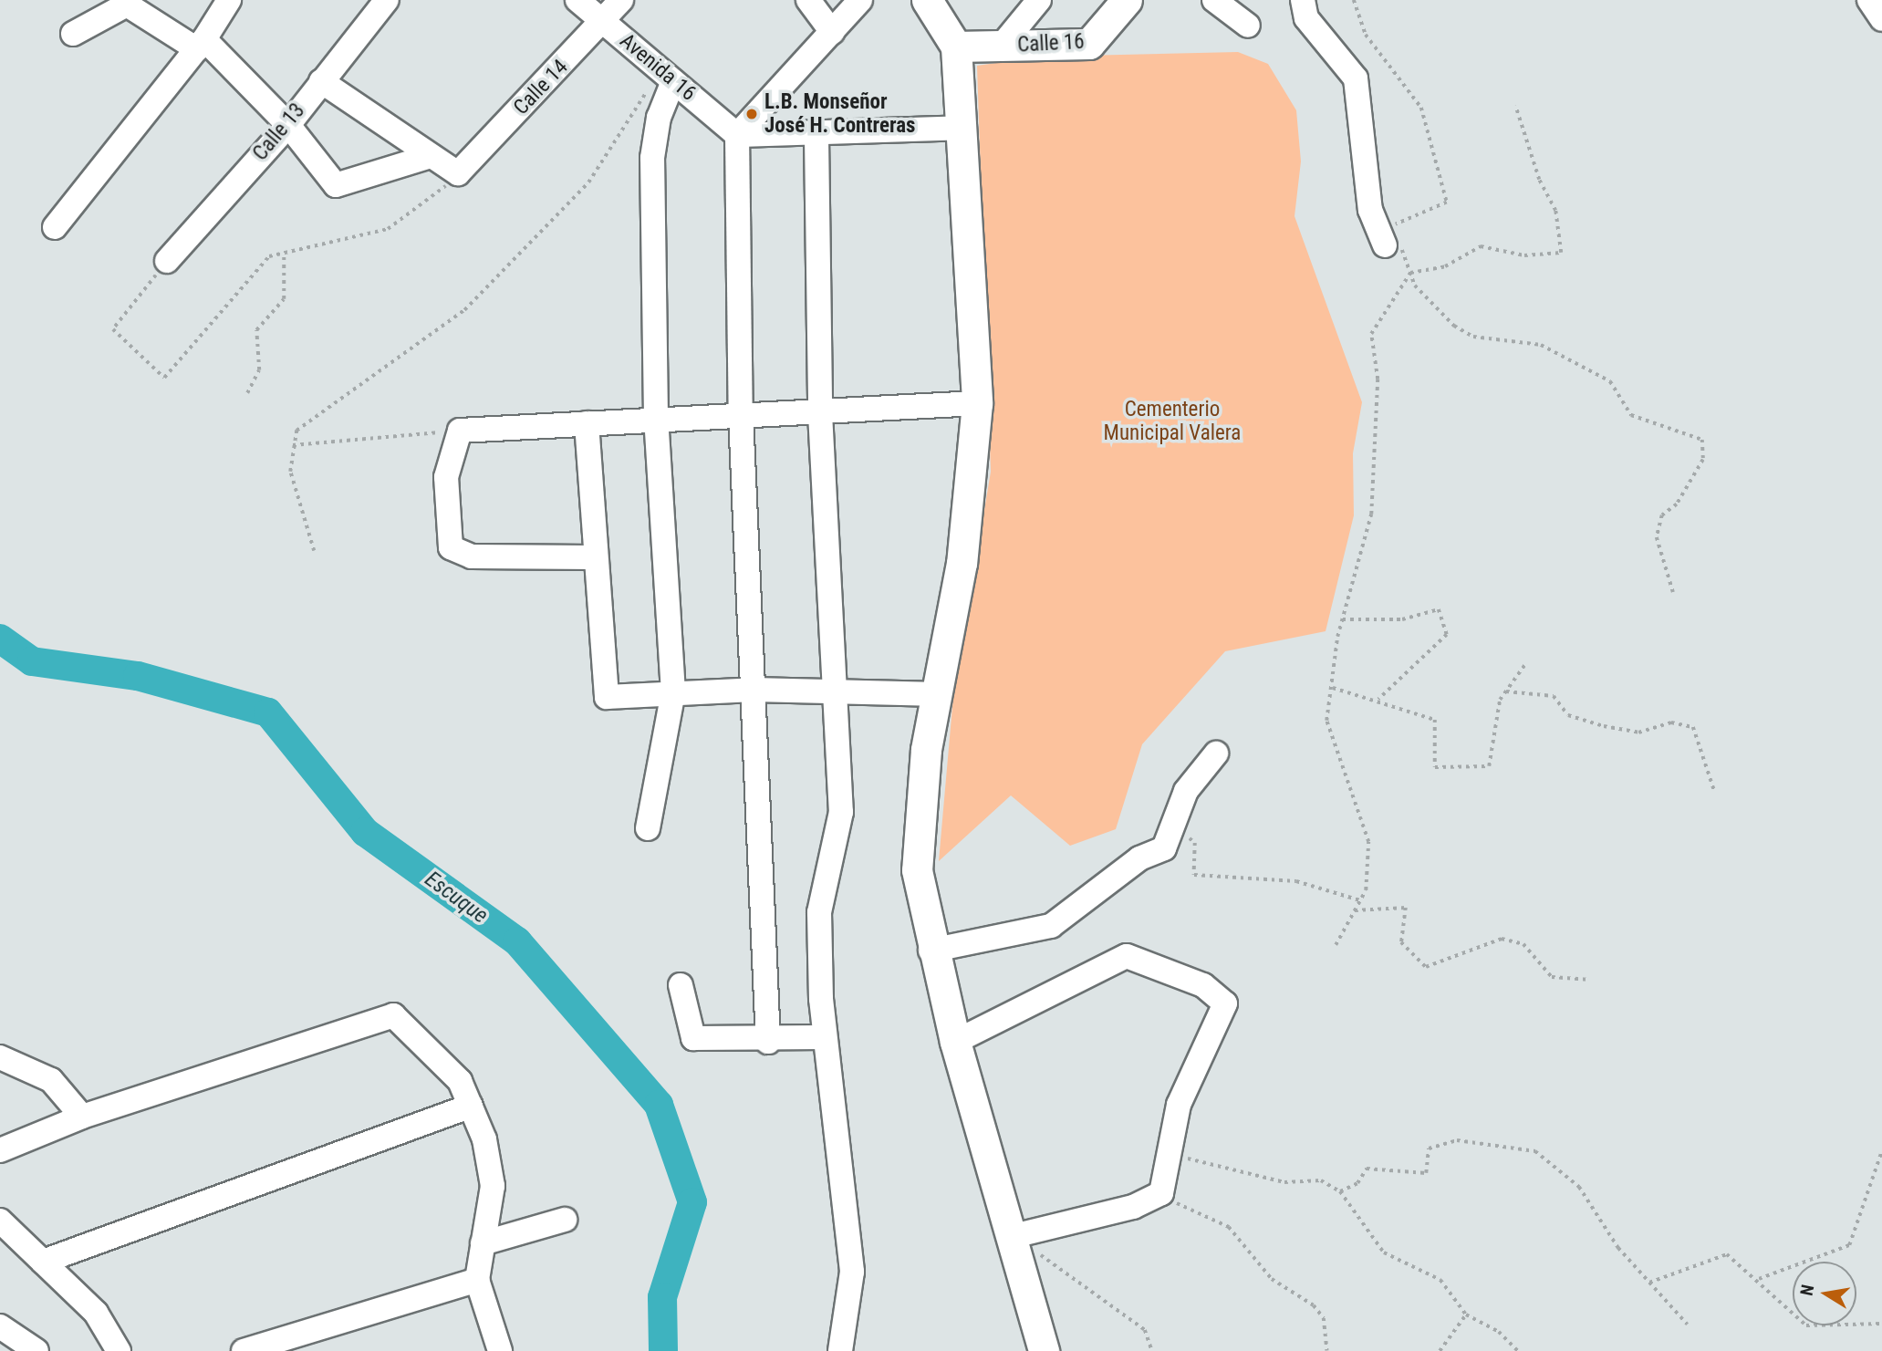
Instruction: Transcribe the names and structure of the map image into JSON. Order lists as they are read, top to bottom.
{
  "streets": {
    "main road": ["Calle 16"],
    "street": ["Avenida 16", "Calle 14", "Calle 13"]
  },
  "crossings": [
    ["Avenida 16", "Calle 14"]
  ],
  "water": ["Escuque"],
  "parks": ["Cementerio Municipal Valera"],
  "places": ["L.B. Monseñor José H. Contreras"],
  "north": "left"
}
